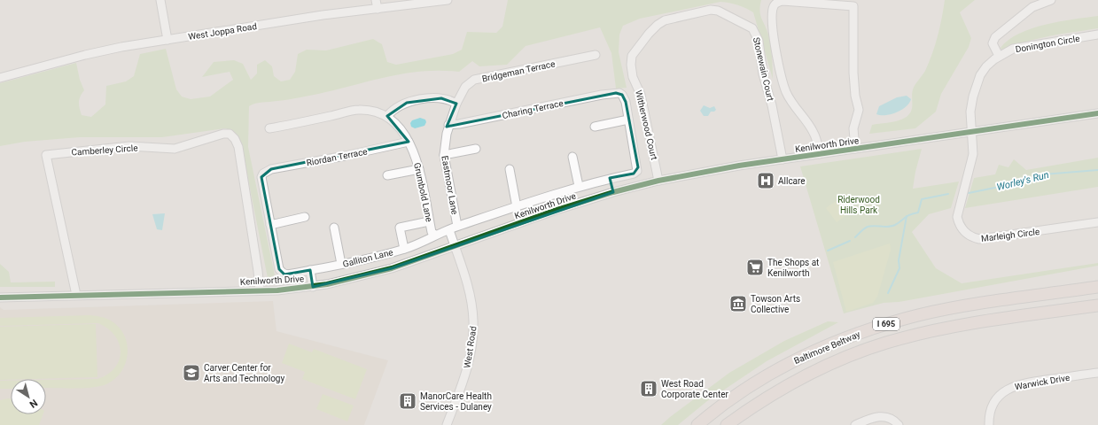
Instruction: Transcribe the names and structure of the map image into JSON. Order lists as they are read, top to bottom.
{
  "streets": {
    "highway": ["I 695", "Baltimore Beltway"],
    "street": [
      "West Joppa Road",
      "Donington Circle",
      "Stonewain Court",
      "Bridgeman Terrace",
      "Charing Terrace",
      "Witherwood Court",
      "Kenilworth Drive",
      "Camberley Circle",
      "Riordan Terrace",
      "Eastmoor Lane",
      "Grumbold Lane",
      "Marleigh Circle",
      "Galliton Lane",
      "West Road",
      "Warwick Drive"
    ]
  },
  "crossings": [
    ["Donington Circle", "Kenilworth Drive"],
    ["Donington Circle", "Marleigh Circle"],
    ["Stonewain Court", "Witherwood Court"],
    ["Stonewain Court", "Kenilworth Drive"],
    ["Bridgeman Terrace", "Eastmoor Lane"],
    ["Charing Terrace", "Eastmoor Lane"],
    ["Charing Terrace", "Galliton Lane"],
    ["Witherwood Court", "Kenilworth Drive"],
    ["Kenilworth Drive", "Camberley Circle"],
    ["Kenilworth Drive", "Marleigh Circle"],
    ["Kenilworth Drive", "West Road"],
    ["Riordan Terrace", "Grumbold Lane"],
    ["Riordan Terrace", "Galliton Lane"],
    ["Eastmoor Lane", "Galliton Lane"],
    ["Grumbold Lane", "Galliton Lane"]
  ],
  "water": ["Worley's Run"],
  "parks": ["Riderwood Hills Park"],
  "places": {
    "hospital": ["Allcare"],
    "supermarket": ["The Shops at Kenilworth"],
    "museum": ["Towson Arts Collective"],
    "school or university": ["Carver Center for Arts and Technology"],
    "building": ["West Road Corporate Center", "ManorCare Health Services - Dulaney"]
  },
  "north": "bottom right"
}
